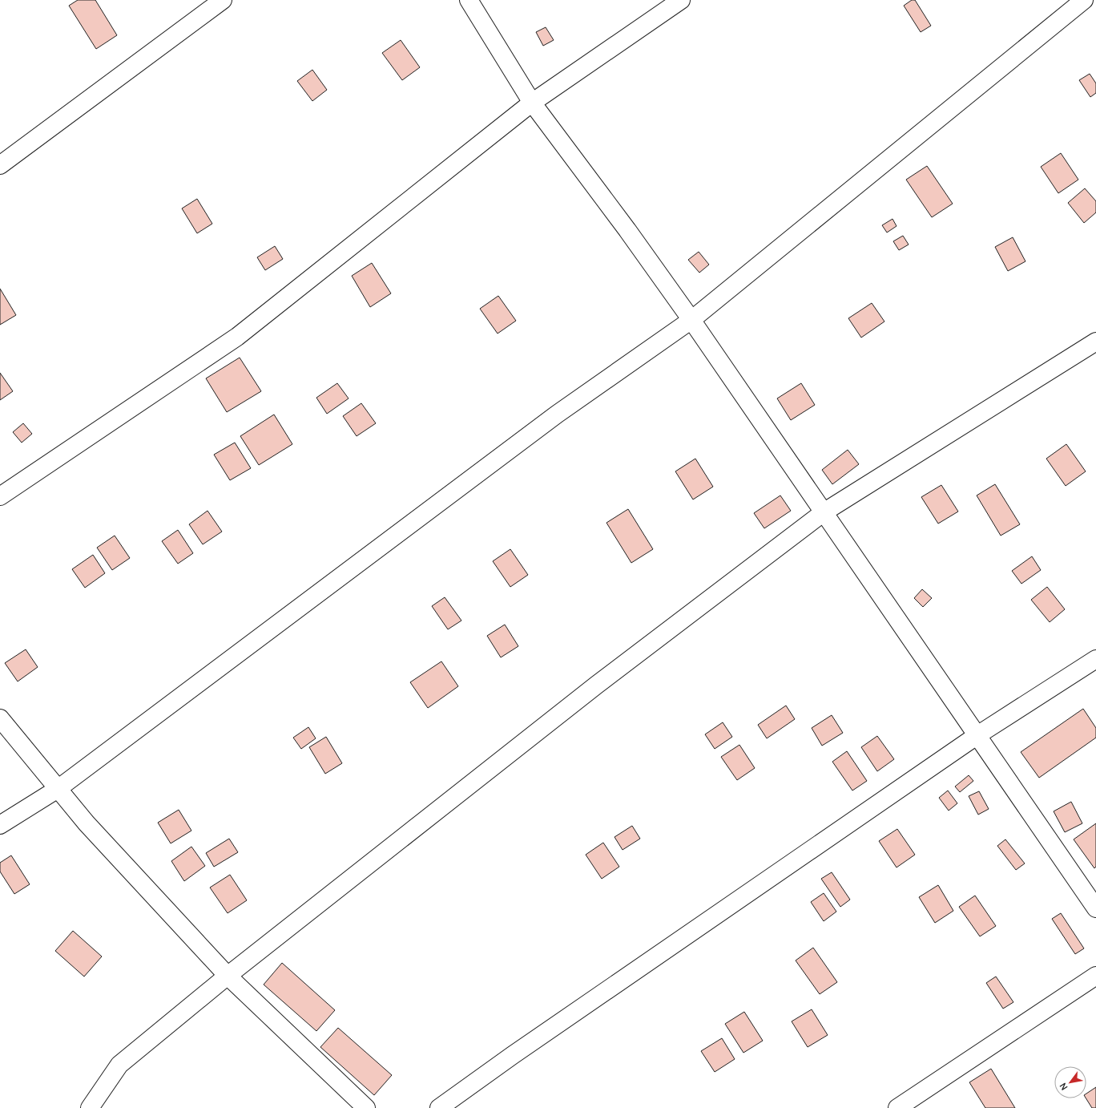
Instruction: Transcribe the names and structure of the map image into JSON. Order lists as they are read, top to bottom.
{
  "north": "bottom left"
}
